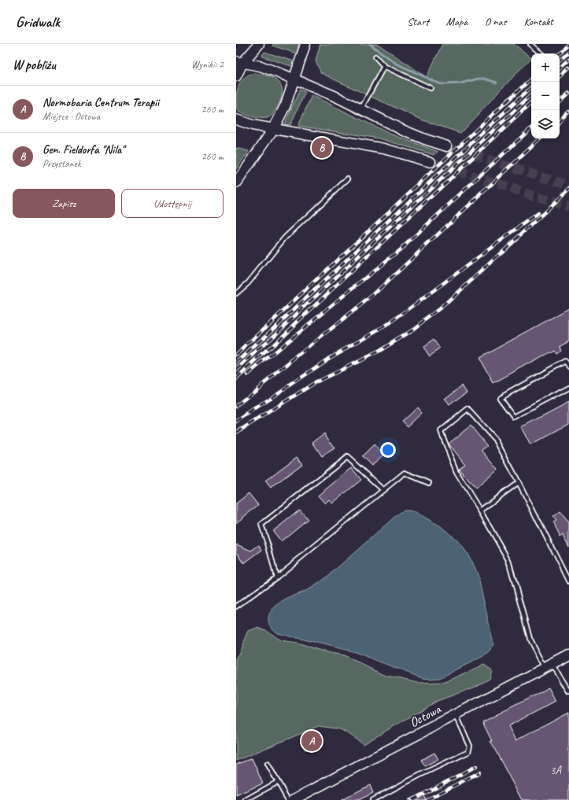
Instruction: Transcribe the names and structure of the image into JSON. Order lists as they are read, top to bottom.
{
  "streets": {
    "main road": ["Octowa"]
  },
  "house_numbers": ["3A"],
  "page": {
    "header": "Gridwalk",
    "nav": [
      "Start",
      "Mapa",
      "O nas",
      "Kontakt"
    ],
    "heading": ["W pobliżu", "Wyniki: 2"],
    "map_buttons": ["+", "−"],
    "list": [
      {
        "mark": "A",
        "name": "Normobaria Centrum Terapii",
        "note": "Miejsce · Octowa",
        "value": "260 m"
      },
      {
        "mark": "B",
        "name": "Gen. Fieldorfa \"Nila\"",
        "note": "Przystanek",
        "value": "260 m"
      }
    ],
    "pins": ["B", "A"],
    "buttons": ["Zapisz", "Udostępnij"]
  }
}
